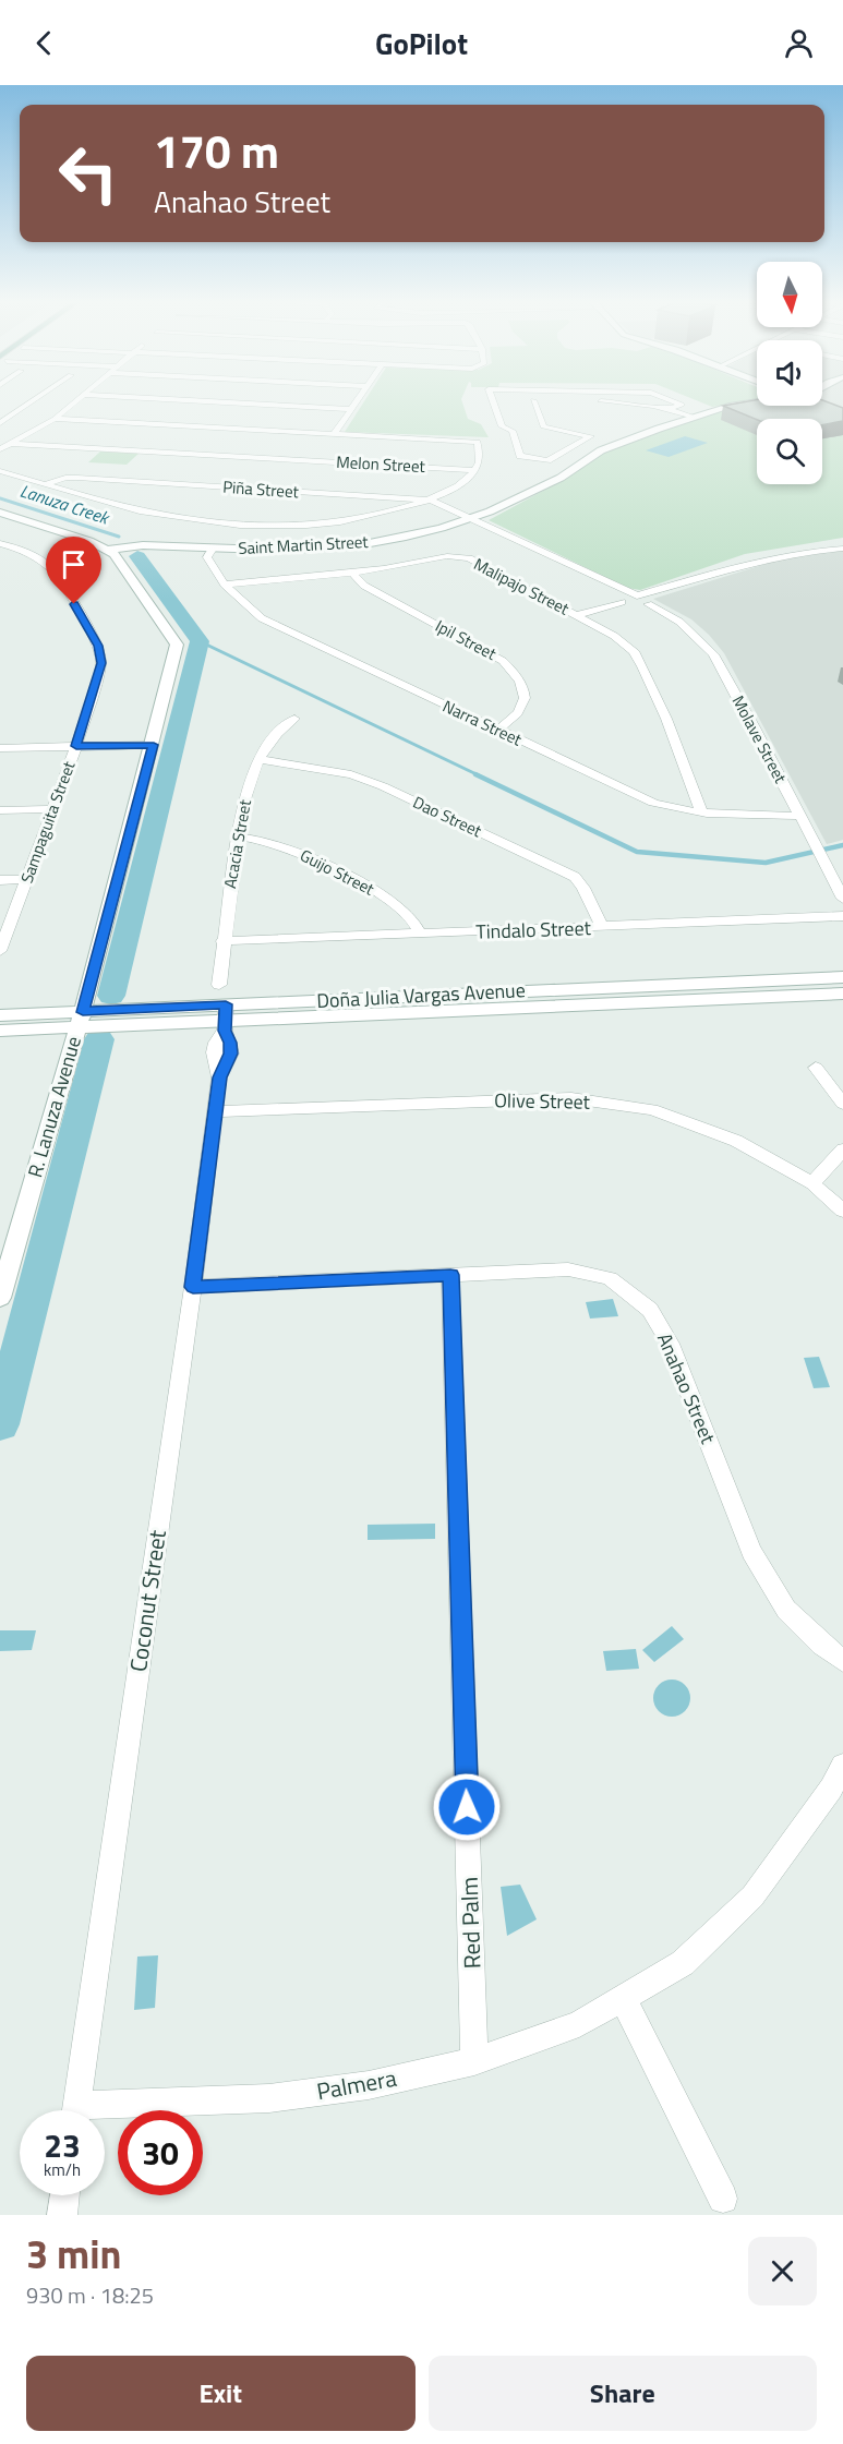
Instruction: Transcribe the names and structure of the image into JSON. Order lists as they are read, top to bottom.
{
  "streets": {
    "main road": ["Saint Martin Street", "Doña Julia Vargas Avenue", "R. Lanuza Avenue"],
    "street": [
      "Melon Street",
      "Piña Street",
      "Malipajo Street",
      "Ipil Street",
      "Narra Street",
      "Molave Street",
      "Dao Street",
      "Sampaguita Street",
      "Acacia Street",
      "Guijo Street",
      "Tindalo Street",
      "Olive Street",
      "Anahao Street",
      "Coconut Street",
      "Red Palm",
      "Palmera"
    ]
  },
  "crossings": [
    ["Piña Street", "Saint Martin Street"],
    ["Saint Martin Street", "Narra Street"],
    ["Saint Martin Street", "R. Lanuza Avenue"],
    ["Malipajo Street", "Ipil Street"],
    ["Malipajo Street", "Narra Street"],
    ["Ipil Street", "Narra Street"],
    ["Narra Street", "Molave Street"],
    ["Dao Street", "Acacia Street"],
    ["Dao Street", "Tindalo Street"],
    ["Acacia Street", "Guijo Street"],
    ["Acacia Street", "Tindalo Street"],
    ["Guijo Street", "Tindalo Street"],
    ["Doña Julia Vargas Avenue", "R. Lanuza Avenue"],
    ["Doña Julia Vargas Avenue", "Coconut Street"],
    ["Olive Street", "Coconut Street"],
    ["Anahao Street", "Coconut Street"],
    ["Anahao Street", "Red Palm"],
    ["Red Palm", "Palmera"]
  ],
  "water": ["Lanuza Creek"],
  "north": "bottom",
  "page": {
    "header": "GoPilot",
    "turn": ["170 m", "Anahao Street"],
    "speed": "23 km/h",
    "limit": "30",
    "heading": ["3 min", "930 m · 18:25"],
    "buttons": ["Exit", "Share"]
  }
}
